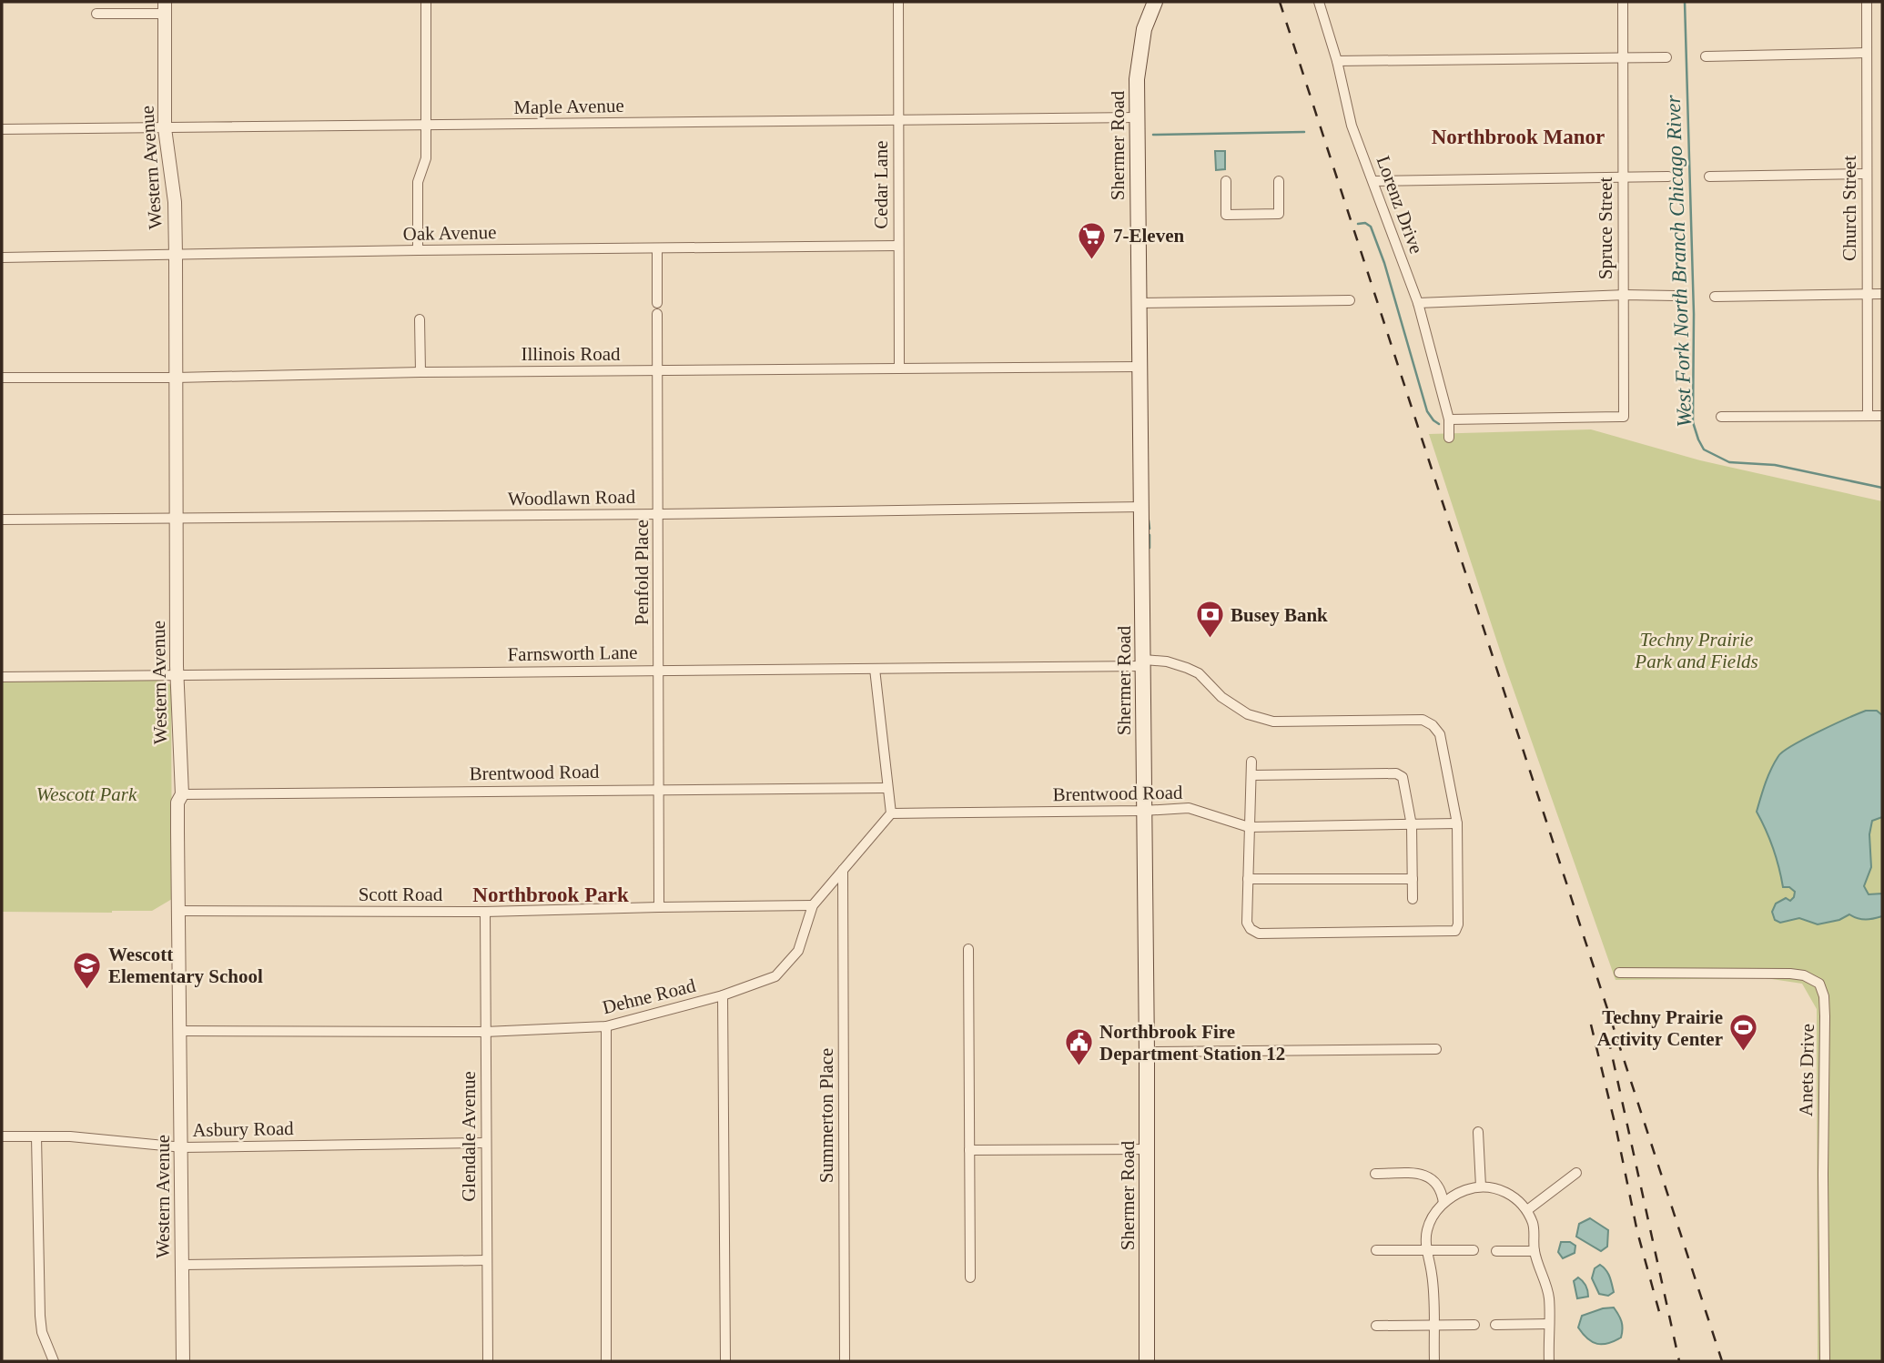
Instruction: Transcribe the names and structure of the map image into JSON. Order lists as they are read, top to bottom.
{
  "streets": {
    "main road": ["Shermer Road"],
    "street": [
      "Maple Avenue",
      "Western Avenue",
      "Cedar Lane",
      "Lorenz Drive",
      "Church Street",
      "Spruce Street",
      "Oak Avenue",
      "Illinois Road",
      "Woodlawn Road",
      "Penfold Place",
      "Farnsworth Lane",
      "Brentwood Road",
      "Scott Road",
      "Dehne Road",
      "Anets Drive",
      "Summerton Place",
      "Asbury Road",
      "Glendale Avenue"
    ]
  },
  "crossings": [
    ["Maple Avenue", "Shermer Road"],
    ["Maple Avenue", "Western Avenue"],
    ["Maple Avenue", "Cedar Lane"],
    ["Shermer Road", "Illinois Road"],
    ["Shermer Road", "Woodlawn Road"],
    ["Shermer Road", "Farnsworth Lane"],
    ["Shermer Road", "Brentwood Road"],
    ["Western Avenue", "Oak Avenue"],
    ["Western Avenue", "Illinois Road"],
    ["Western Avenue", "Woodlawn Road"],
    ["Western Avenue", "Farnsworth Lane"],
    ["Western Avenue", "Brentwood Road"],
    ["Western Avenue", "Scott Road"],
    ["Western Avenue", "Dehne Road"],
    ["Western Avenue", "Asbury Road"],
    ["Cedar Lane", "Oak Avenue"],
    ["Cedar Lane", "Illinois Road"],
    ["Lorenz Drive", "Spruce Street"],
    ["Oak Avenue", "Penfold Place"],
    ["Illinois Road", "Penfold Place"],
    ["Woodlawn Road", "Penfold Place"],
    ["Penfold Place", "Farnsworth Lane"],
    ["Penfold Place", "Brentwood Road"],
    ["Penfold Place", "Scott Road"],
    ["Farnsworth Lane", "Brentwood Road"],
    ["Brentwood Road", "Dehne Road"],
    ["Scott Road", "Dehne Road"],
    ["Scott Road", "Glendale Avenue"],
    ["Dehne Road", "Summerton Place"],
    ["Dehne Road", "Glendale Avenue"],
    ["Asbury Road", "Glendale Avenue"]
  ],
  "districts": ["Northbrook Manor", "Northbrook Park"],
  "water": ["West Fork North Branch Chicago River"],
  "parks": ["Techny Prairie Park and Fields", "Wescott Park"],
  "places": {
    "supermarket": ["7-Eleven"],
    "bank": ["Busey Bank"],
    "school or university": ["Wescott Elementary School"],
    "sports": ["Techny Prairie Activity Center"],
    "public building": ["Northbrook Fire Department Station 12"]
  }
}
